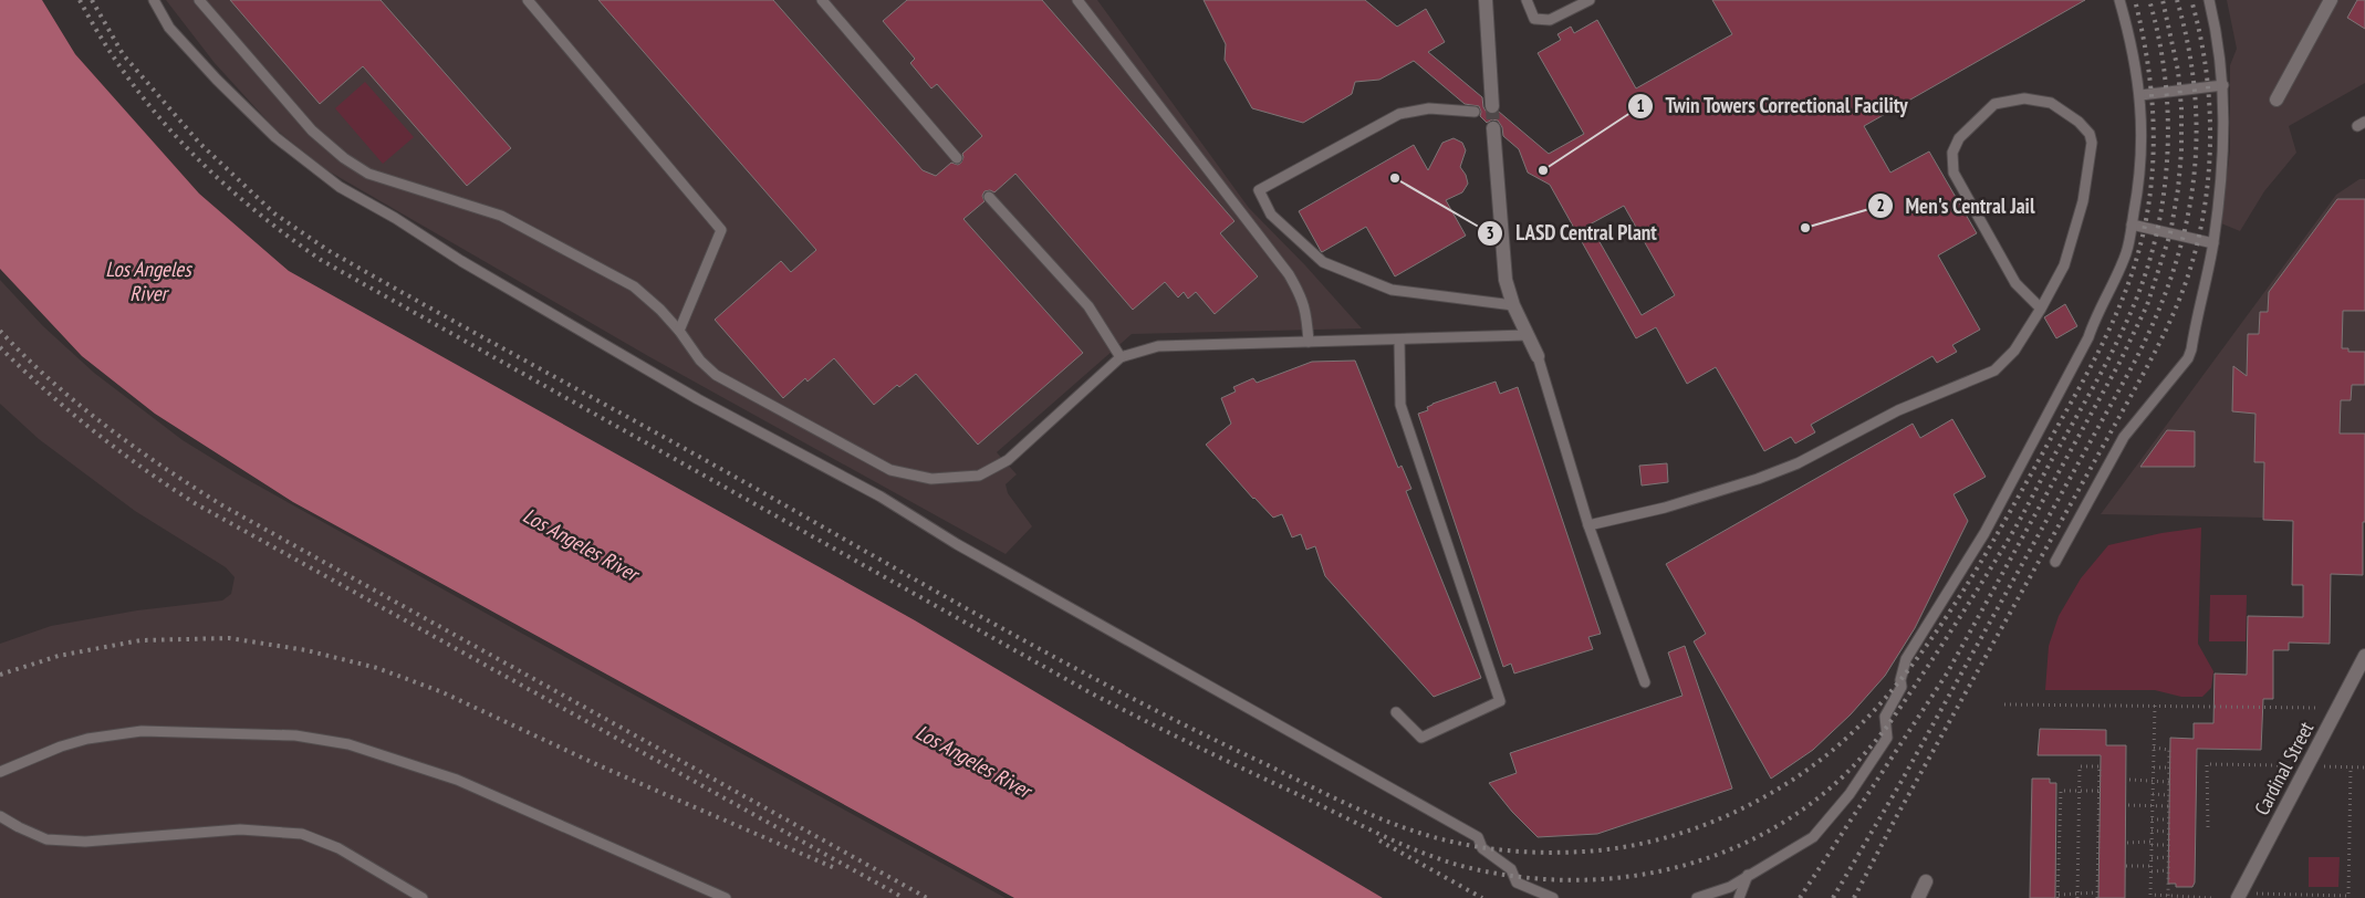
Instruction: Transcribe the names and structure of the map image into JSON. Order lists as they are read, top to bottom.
{
  "streets": {
    "street": ["Cardinal Street"]
  },
  "water": ["Los Angeles River"],
  "places": ["Twin Towers Correctional Facility", "LASD Central Plant", "Men's Central Jail"]
}
